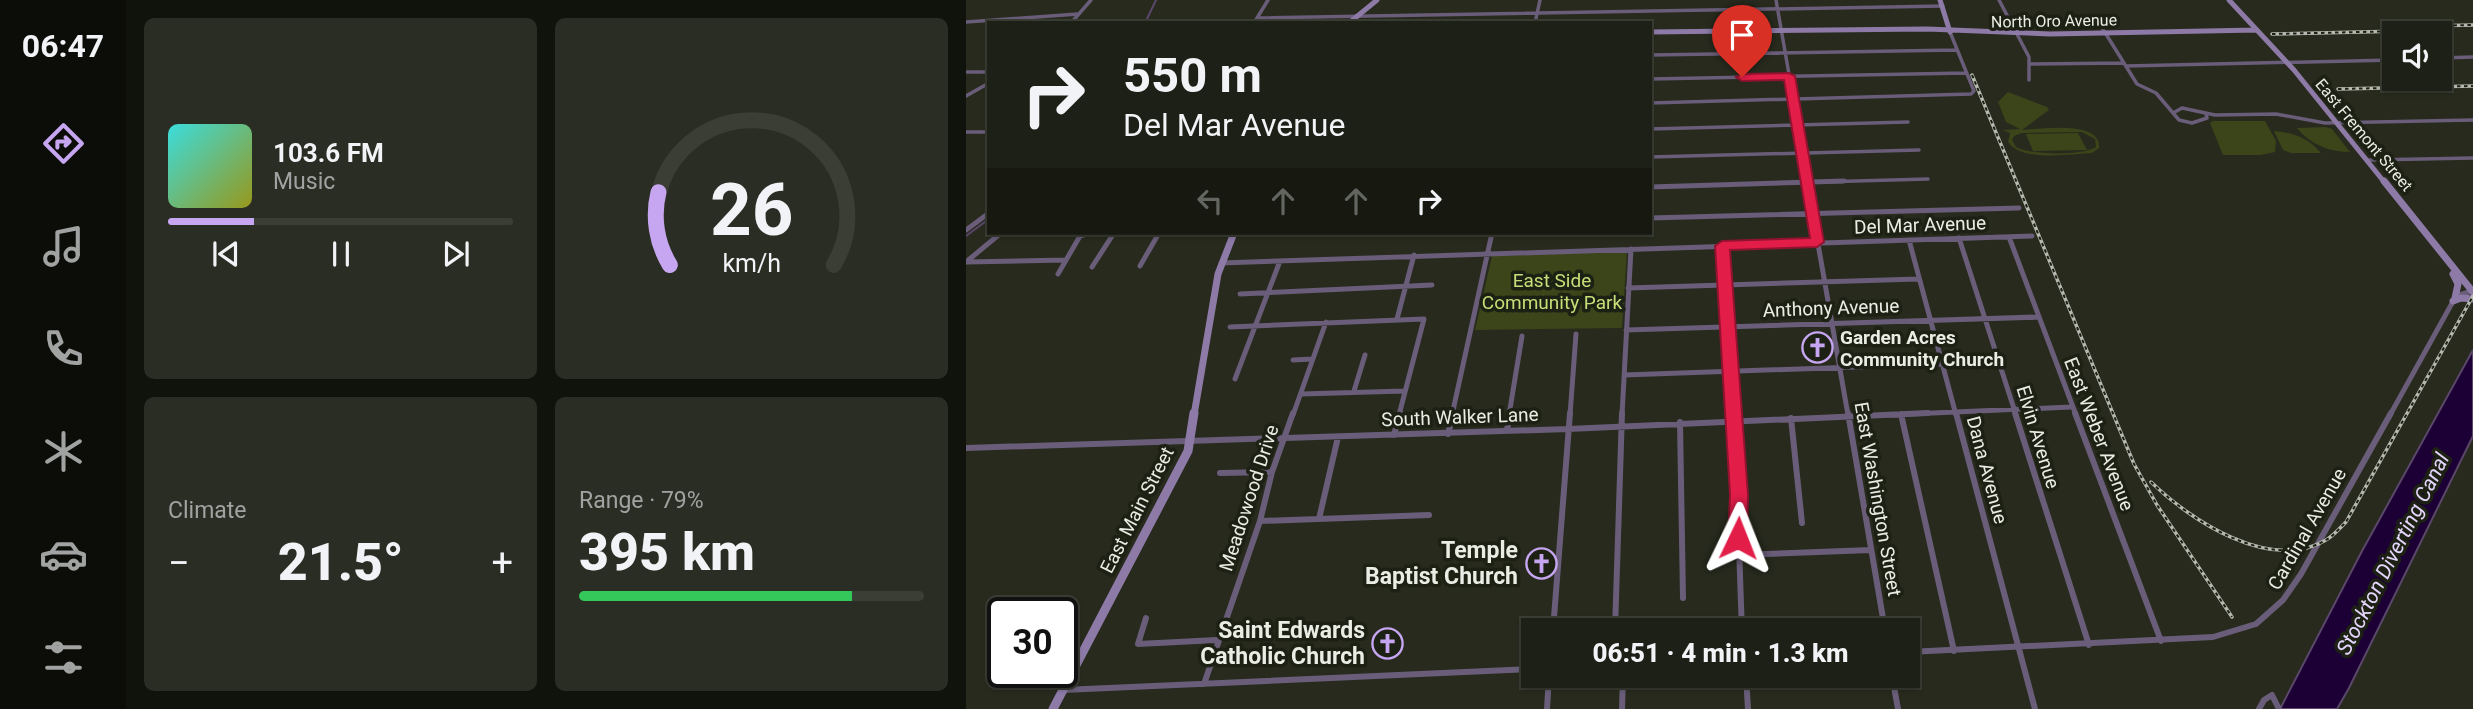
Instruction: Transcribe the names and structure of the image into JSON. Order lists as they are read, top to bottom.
{
  "streets": {
    "street": [
      "North Oro Avenue",
      "East Fremont Street",
      "Del Mar Avenue",
      "Anthony Avenue",
      "South Walker Lane",
      "East Weber Avenue",
      "Elvin Avenue",
      "Dana Avenue",
      "Meadowood Drive",
      "East Washington Street",
      "East Main Street",
      "Cardinal Avenue"
    ]
  },
  "crossings": [
    ["North Oro Avenue", "East Fremont Street"],
    ["North Oro Avenue", "East Washington Street"],
    ["Del Mar Avenue", "East Weber Avenue"],
    ["Del Mar Avenue", "Elvin Avenue"],
    ["Del Mar Avenue", "Dana Avenue"],
    ["Del Mar Avenue", "East Washington Street"],
    ["Del Mar Avenue", "East Main Street"],
    ["Anthony Avenue", "East Weber Avenue"],
    ["Anthony Avenue", "Elvin Avenue"],
    ["Anthony Avenue", "Dana Avenue"],
    ["Anthony Avenue", "East Washington Street"],
    ["South Walker Lane", "East Weber Avenue"],
    ["South Walker Lane", "Elvin Avenue"],
    ["South Walker Lane", "Dana Avenue"],
    ["South Walker Lane", "Meadowood Drive"],
    ["South Walker Lane", "East Washington Street"],
    ["South Walker Lane", "East Main Street"],
    ["East Weber Avenue", "Cardinal Avenue"],
    ["Elvin Avenue", "Cardinal Avenue"],
    ["Dana Avenue", "Cardinal Avenue"]
  ],
  "water": ["Stockton Diverting Canal"],
  "parks": ["East Side Community Park"],
  "places": {
    "church": ["Garden Acres Community Church", "Temple Baptist Church", "Saint Edwards Catholic Church"]
  },
  "page": {
    "tabs": "06:47",
    "turn": ["550 m", "Del Mar Avenue"],
    "song": ["103.6 FM", "Music"],
    "tile": [
      "Climate",
      ["Range · 79%", "395 km"]
    ],
    "heat": ["−", "21.5°", "+"],
    "limit": "30",
    "trip": "06:51 · 4 min · 1.3 km",
    "gauge": ["26", "km/h"]
  }
}
